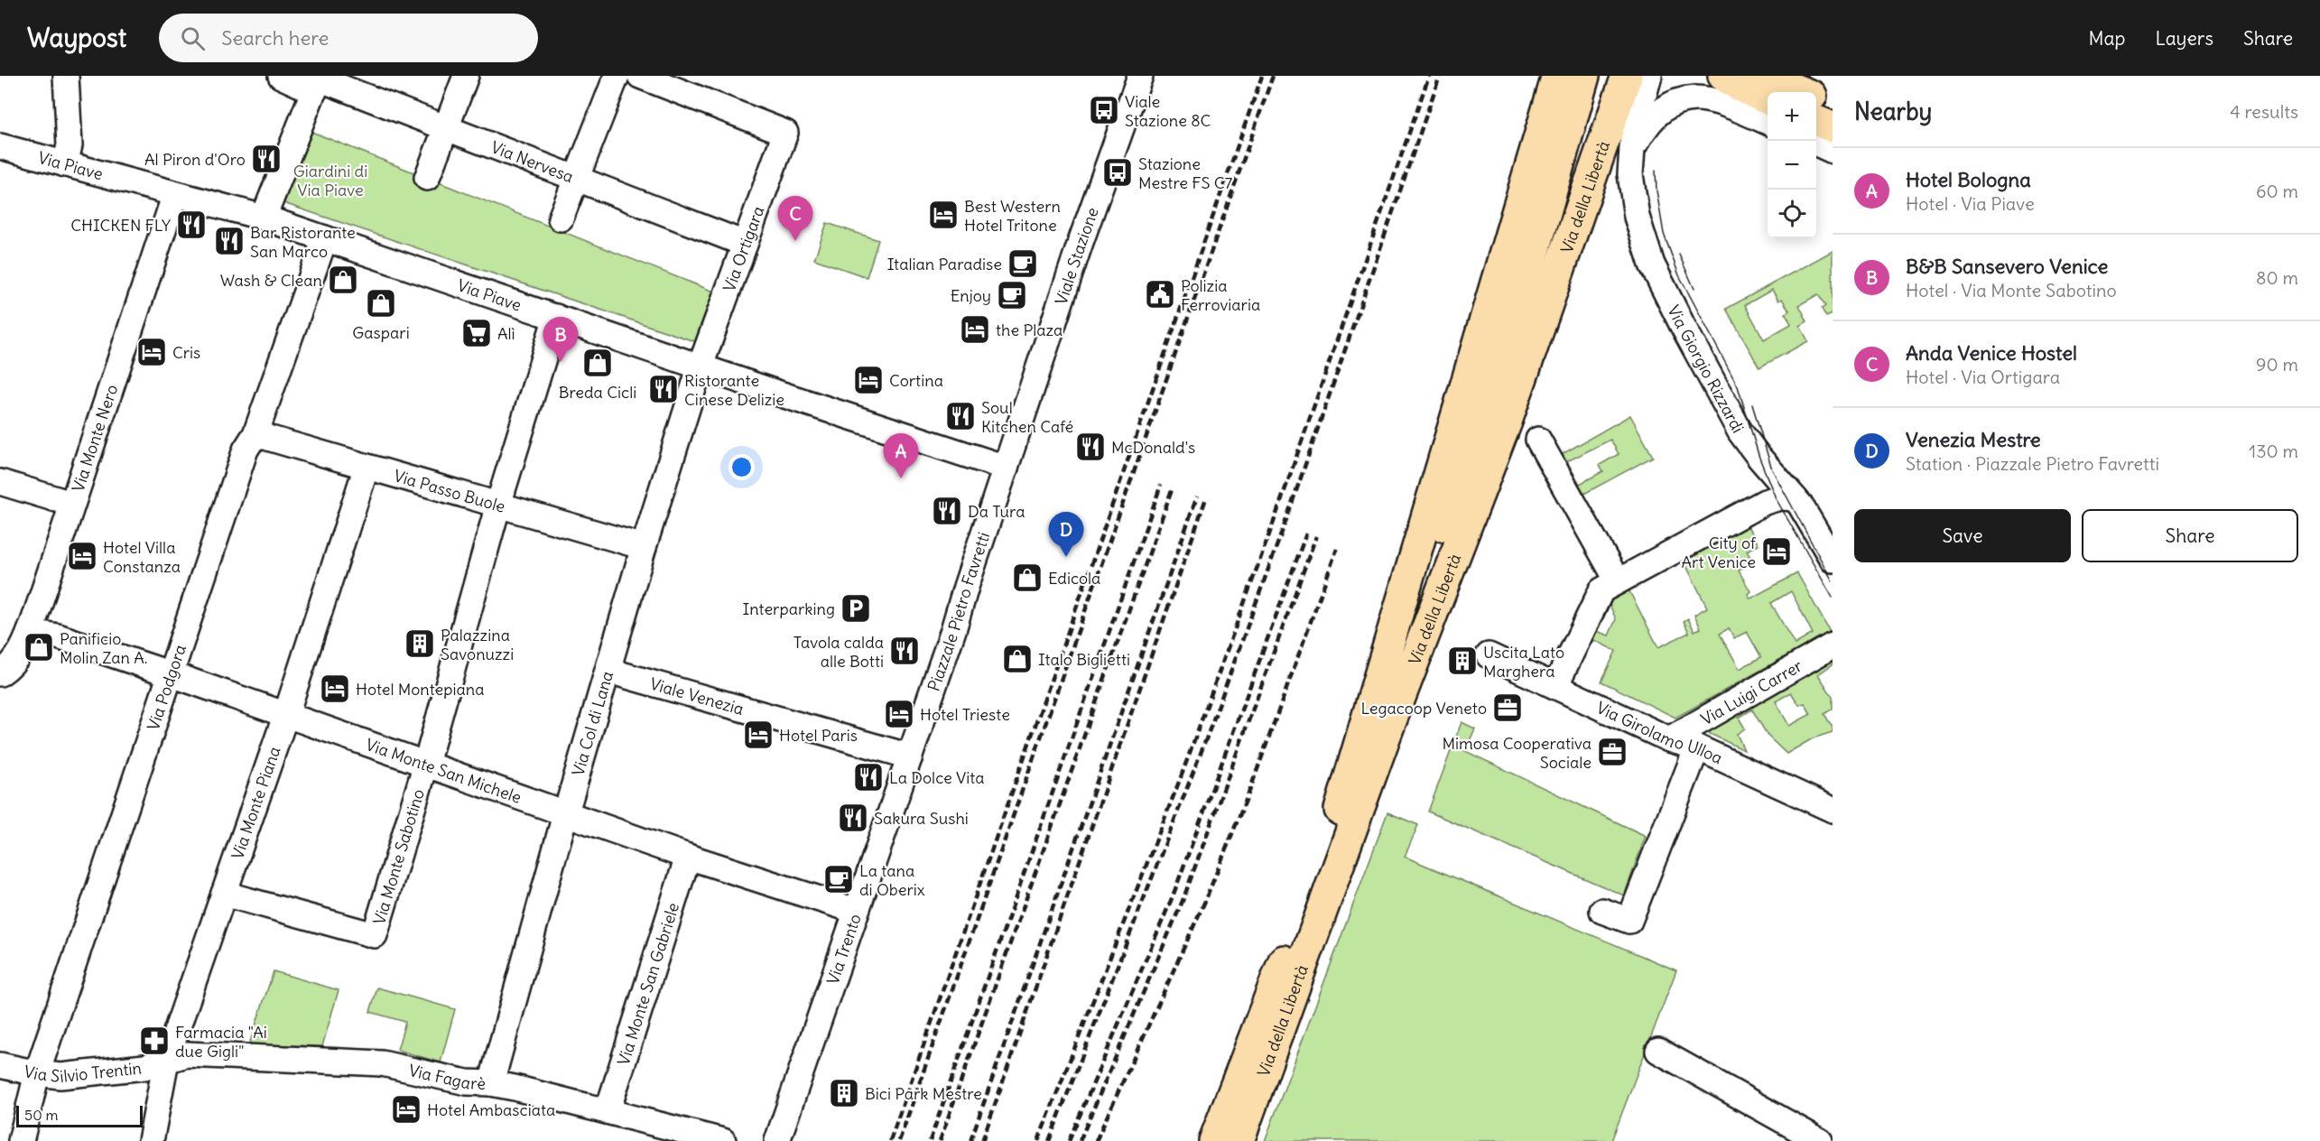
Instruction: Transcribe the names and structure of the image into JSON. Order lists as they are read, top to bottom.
{
  "streets": {
    "main road": ["Via della Libertà"],
    "street": [
      "Via Nervesa",
      "Via Piave",
      "Via Ortigara",
      "Viale Stazione",
      "Via Giorgio Rizzardi",
      "Via Monte Nero",
      "Via Passo Buole",
      "Piazzale Pietro Favretti",
      "Via Podgora",
      "Via Luigi Carrer",
      "Viale Venezia",
      "Via Col di Lana",
      "Via Girolamo Ulloa",
      "Via Monte San Michele",
      "Via Monte Piana",
      "Via Monte Sabotino",
      "Via Trento",
      "Via Monte San Gabriele",
      "Via Silvio Trentin",
      "Via Fagarè"
    ]
  },
  "crossings": [
    ["Via Nervesa", "Via Ortigara"],
    ["Via Piave", "Via Ortigara"],
    ["Via Piave", "Viale Stazione"],
    ["Via Piave", "Via Monte Nero"],
    ["Via Piave", "Piazzale Pietro Favretti"],
    ["Via Piave", "Via Podgora"],
    ["Via Piave", "Via Col di Lana"],
    ["Via Piave", "Via Monte Sabotino"],
    ["Via Ortigara", "Via Col di Lana"],
    ["Viale Stazione", "Piazzale Pietro Favretti"],
    ["Via Monte Nero", "Via Monte San Michele"],
    ["Via Passo Buole", "Via Podgora"],
    ["Via Passo Buole", "Via Col di Lana"],
    ["Via Passo Buole", "Via Monte Piana"],
    ["Via Passo Buole", "Via Monte Sabotino"],
    ["Piazzale Pietro Favretti", "Viale Venezia"],
    ["Piazzale Pietro Favretti", "Via Trento"],
    ["Via Podgora", "Via Monte San Michele"],
    ["Via Podgora", "Via Silvio Trentin"],
    ["Via Luigi Carrer", "Via Girolamo Ulloa"],
    ["Viale Venezia", "Via Col di Lana"],
    ["Viale Venezia", "Via Trento"],
    ["Via Col di Lana", "Via Monte San Michele"],
    ["Via Col di Lana", "Via Fagarè"],
    ["Via Monte San Michele", "Via Monte Piana"],
    ["Via Monte San Michele", "Via Monte Sabotino"],
    ["Via Monte San Michele", "Via Trento"],
    ["Via Monte San Michele", "Via Monte San Gabriele"],
    ["Via Monte Piana", "Via Monte Sabotino"],
    ["Via Monte Piana", "Via Silvio Trentin"],
    ["Via Monte Piana", "Via Fagarè"],
    ["Via Monte San Gabriele", "Via Fagarè"],
    ["Via Silvio Trentin", "Via Fagarè"]
  ],
  "parks": ["Giardini di Via Piave"],
  "places": {
    "bus stop": ["Viale Stazione 8C", "Stazione Mestre FS C7"],
    "restaurant": [
      "Al Piron d'Oro",
      "CHICKEN FLY",
      "Bar Ristorante San Marco",
      "Ristorante Cinese Delizie",
      "Soul Kitchen Café",
      "McDonald's",
      "Da Tura",
      "Tavola calda alle Botti",
      "La Dolce Vita",
      "Sakura Sushi"
    ],
    "hotel": [
      "Best Western Hotel Tritone",
      "the Plaza",
      "Cris",
      "Cortina",
      "City of Art Venice",
      "Hotel Villa Constanza",
      "Hotel Montepiana",
      "Hotel Trieste",
      "Hotel Paris",
      "Hotel Ambasciata"
    ],
    "cafe": ["Italian Paradise", "Enjoy", "La tana di Oberix"],
    "shop": [
      "Wash & Clean",
      "Gaspari",
      "Breda Cicli",
      "Edicola",
      "Panificio Molin Zan A.",
      "Italo Biglietti"
    ],
    "public building": ["Polizia Ferroviaria"],
    "supermarket": ["Alì"],
    "parking": ["Interparking"],
    "building": ["Palazzina Savonuzzi", "Uscita Lato Marghera", "Bici Park Mestre"],
    "office": ["Legacoop Veneto", "Mimosa Cooperativa Sociale"],
    "pharmacy": ["Farmacia \"Ai due Gigli\""]
  },
  "scale_bar": "50 m",
  "page": {
    "header": "Waypost",
    "search": "Search here",
    "nav": ["Map", "Layers", "Share"],
    "heading": ["Nearby", "4 results"],
    "map_buttons": ["+", "−"],
    "list": [
      {
        "mark": "A",
        "name": "Hotel Bologna",
        "note": "Hotel · Via Piave",
        "value": "60 m"
      },
      {
        "mark": "B",
        "name": "B&B Sansevero Venice",
        "note": "Hotel · Via Monte Sabotino",
        "value": "80 m"
      },
      {
        "mark": "C",
        "name": "Anda Venice Hostel",
        "note": "Hotel · Via Ortigara",
        "value": "90 m"
      },
      {
        "mark": "D",
        "name": "Venezia Mestre",
        "note": "Station · Piazzale Pietro Favretti",
        "value": "130 m"
      }
    ],
    "pins": [
      "C",
      "B",
      "A",
      "D"
    ],
    "buttons": ["Save", "Share"],
    "scale": "50 m"
  }
}
